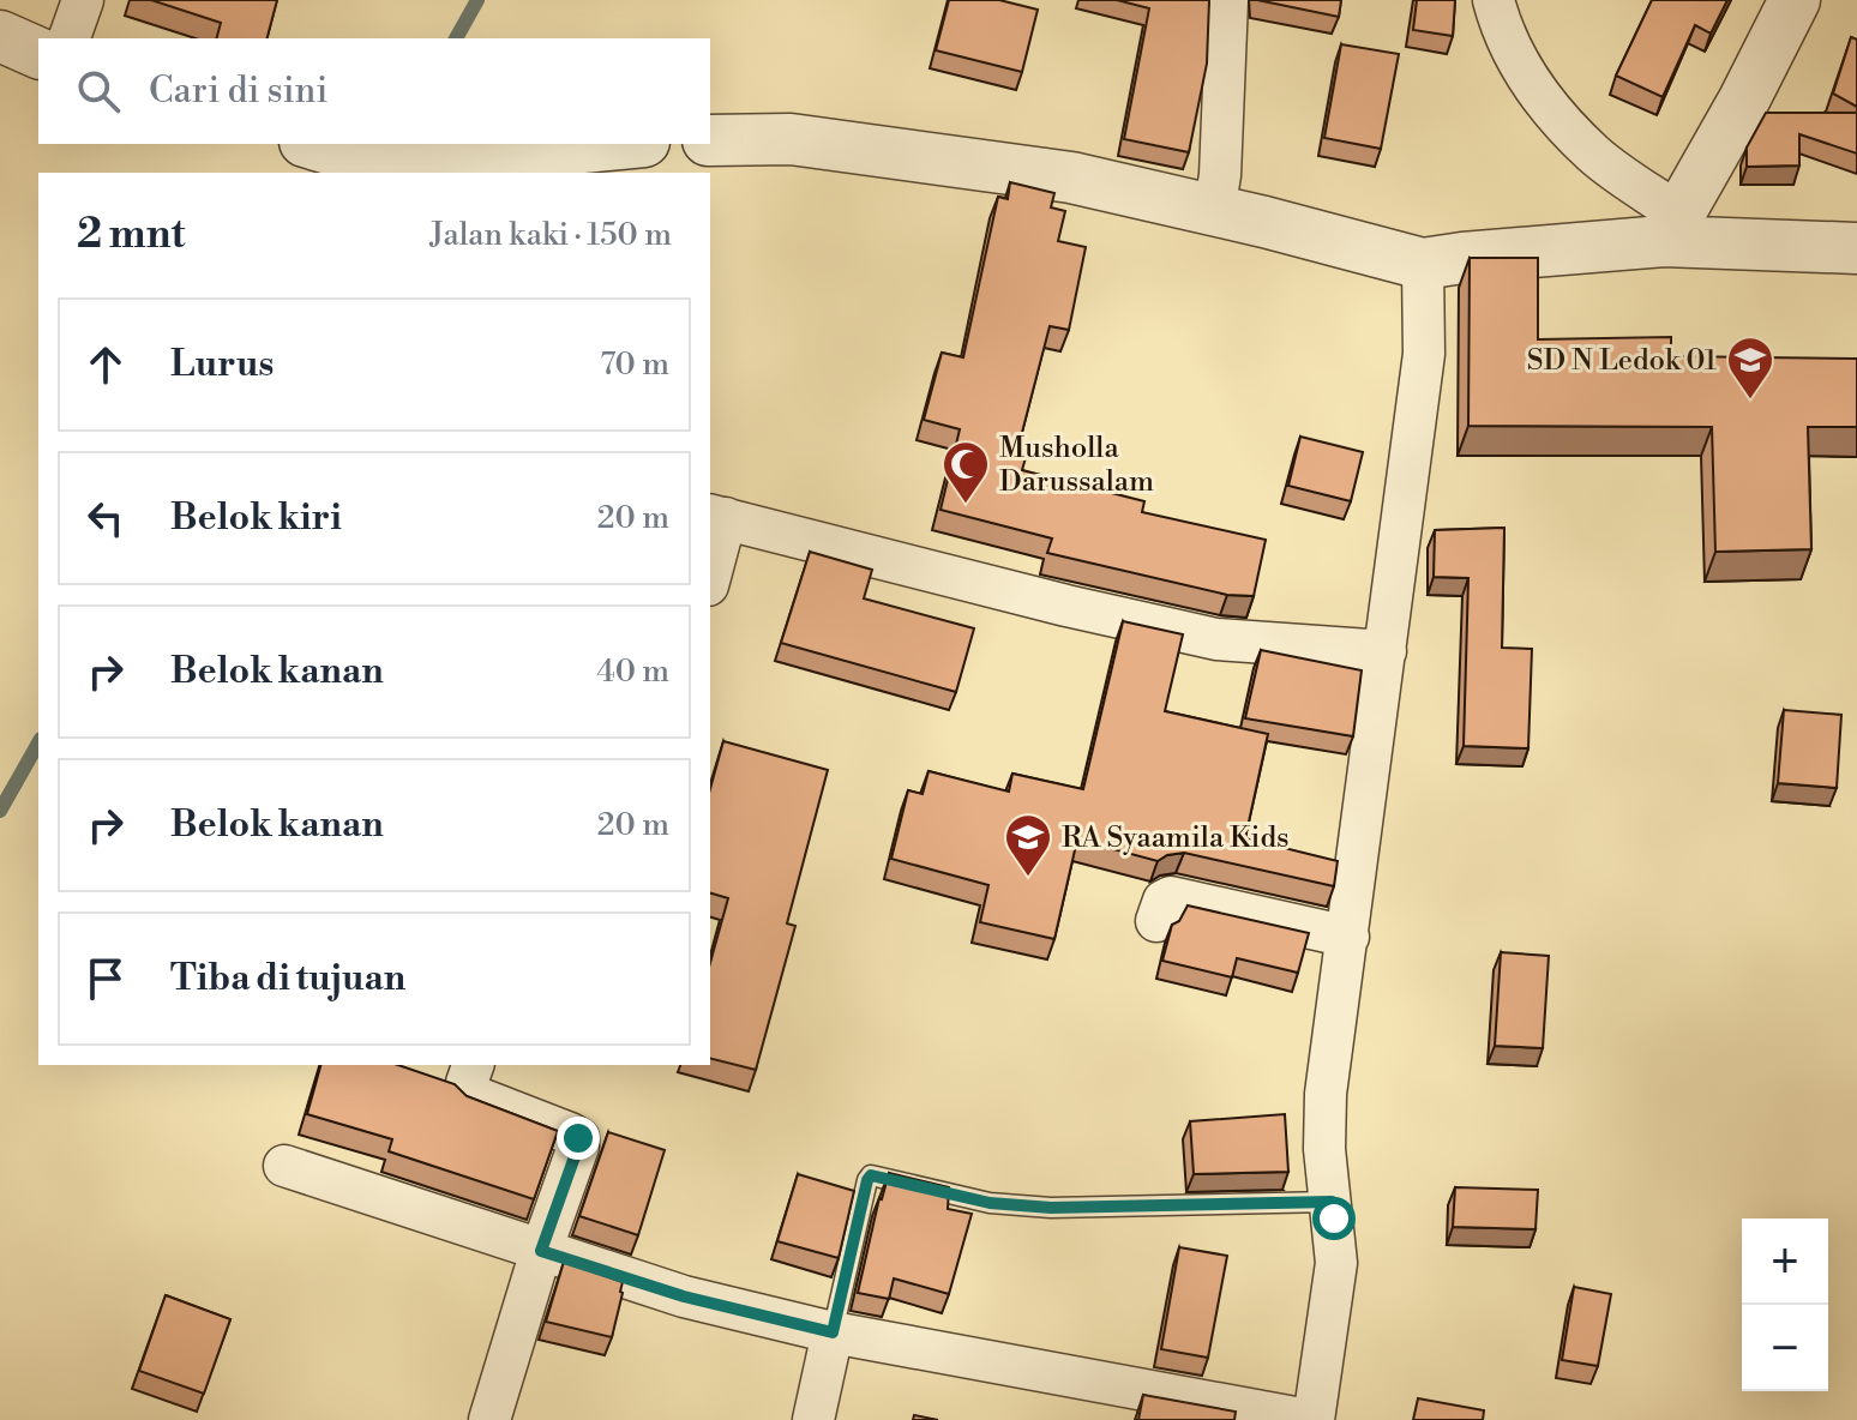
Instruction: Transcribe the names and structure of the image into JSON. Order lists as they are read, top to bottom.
{
  "places": {
    "school or university": ["SD N Ledok 01", "RA Syaamila Kids"],
    "mosque": ["Musholla Darussalam"]
  },
  "page": {
    "search": "Cari di sini",
    "heading": ["2 mnt", "Jalan kaki · 150 m"],
    "list": [
      ["Lurus", "70 m"],
      ["Belok kiri", "20 m"],
      ["Belok kanan", "40 m"],
      ["Belok kanan", "20 m"],
      "Tiba di tujuan"
    ],
    "map_buttons": ["+", "−"]
  }
}
